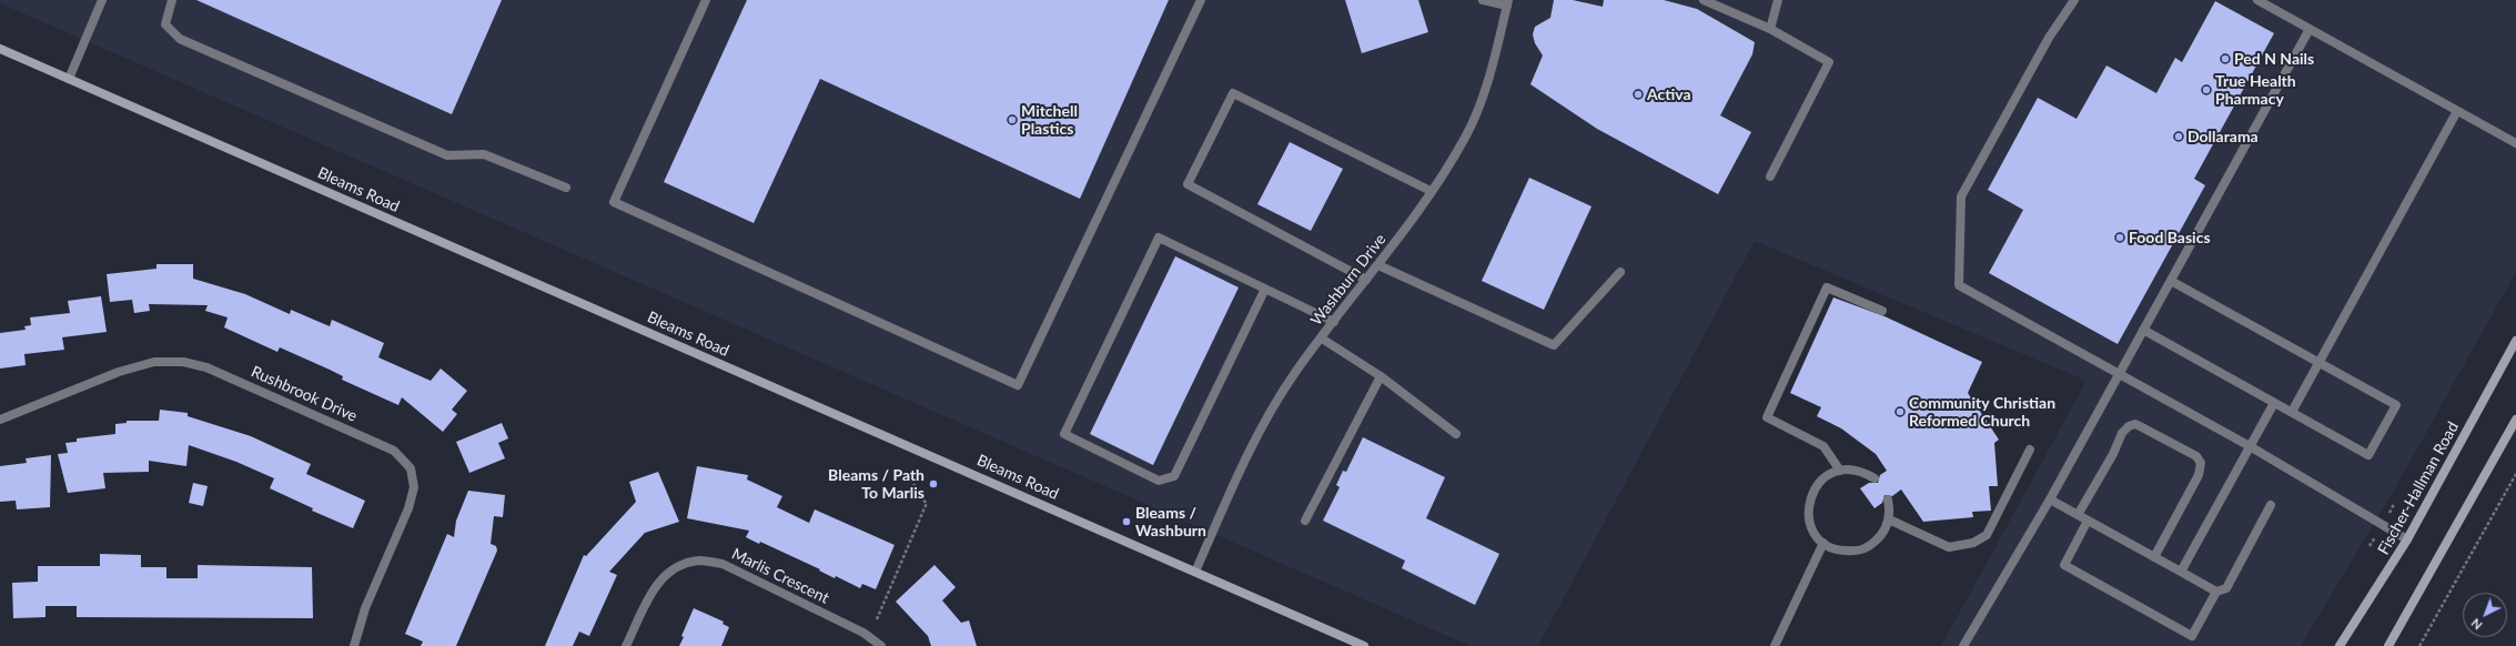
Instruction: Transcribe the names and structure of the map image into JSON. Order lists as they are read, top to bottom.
{
  "streets": {
    "main road": ["Bleams Road", "Fischer-Hallman Road"],
    "street": ["Washburn Drive", "Rushbrook Drive", "Marlis Crescent"]
  },
  "crossings": [
    ["Bleams Road", "Washburn Drive"]
  ],
  "places": [
    "Ped N Nails",
    "True Health Pharmacy",
    "Activa",
    "Mitchell Plastics",
    "Dollarama",
    "Food Basics",
    "Community Christian Reformed Church",
    "Bleams / Path To Marlis",
    "Bleams / Washburn"
  ],
  "north": "bottom left"
}
